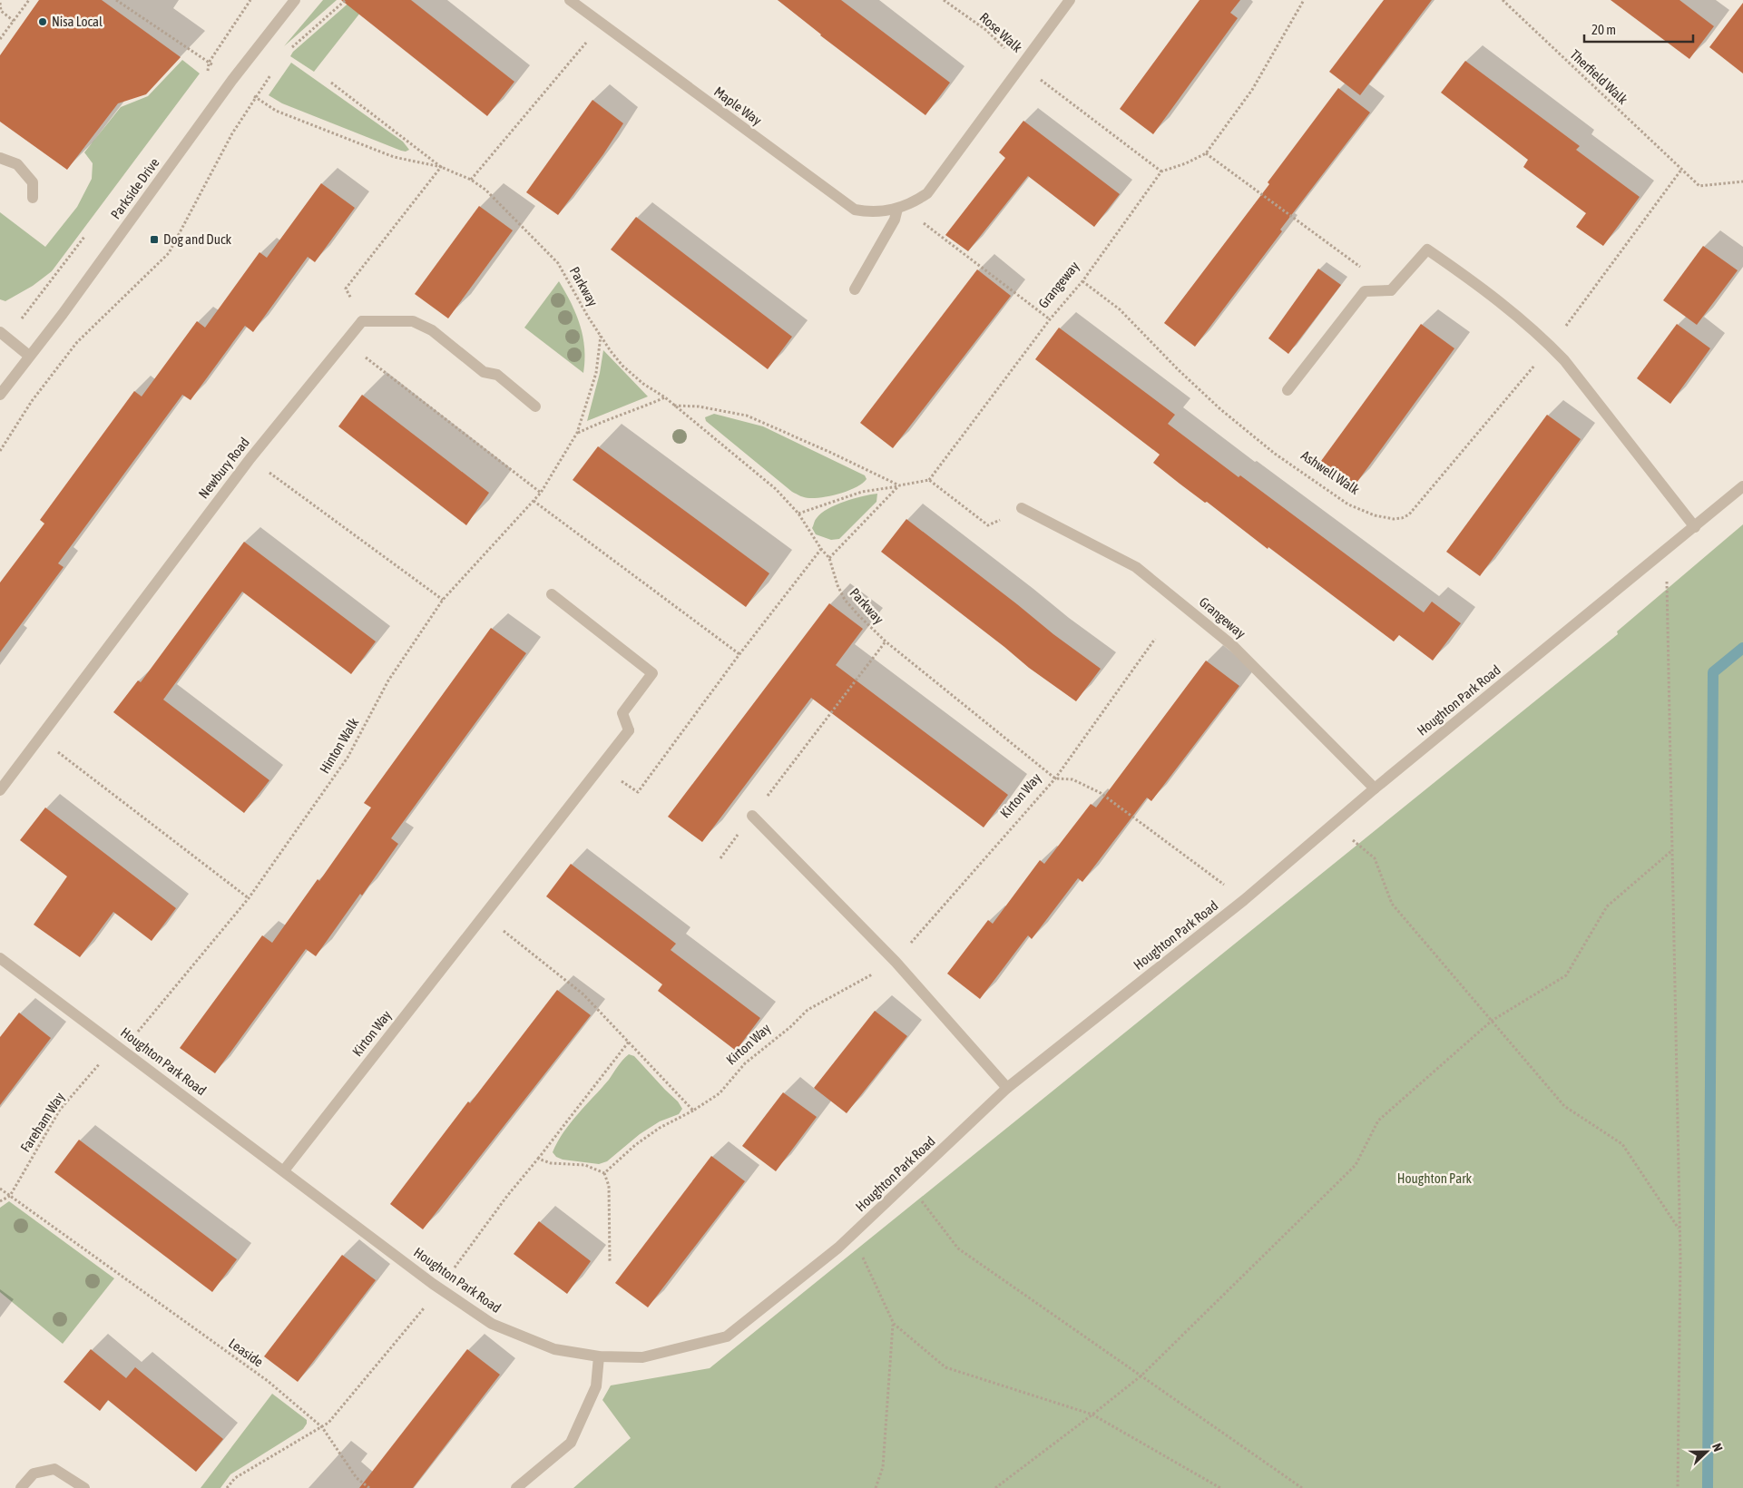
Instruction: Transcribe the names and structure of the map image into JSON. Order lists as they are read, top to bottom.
{
  "streets": {
    "street": [
      "Maple Way",
      "Parkside Drive",
      "Grangeway",
      "Newbury Road",
      "Houghton Park Road",
      "Kirton Way"
    ],
    "path": [
      "Rose Walk",
      "Therfield Walk",
      "Parkway",
      "Ashwell Walk",
      "Hinton Walk",
      "Fareham Way",
      "Leaside"
    ]
  },
  "crossings": [
    ["Rose Walk", "Maple Way"],
    ["Grangeway", "Ashwell Walk"],
    ["Grangeway", "Houghton Park Road"],
    ["Parkway", "Hinton Walk"],
    ["Parkway", "Kirton Way"],
    ["Houghton Park Road", "Hinton Walk"],
    ["Houghton Park Road", "Kirton Way"],
    ["Houghton Park Road", "Fareham Way"],
    ["Hinton Walk", "Fareham Way"],
    ["Fareham Way", "Leaside"]
  ],
  "parks": ["Houghton Park"],
  "places": {
    "other": ["Nisa Local"],
    "transit": ["Dog and Duck"]
  },
  "scale_bar": "20 m",
  "north": "right"
}
